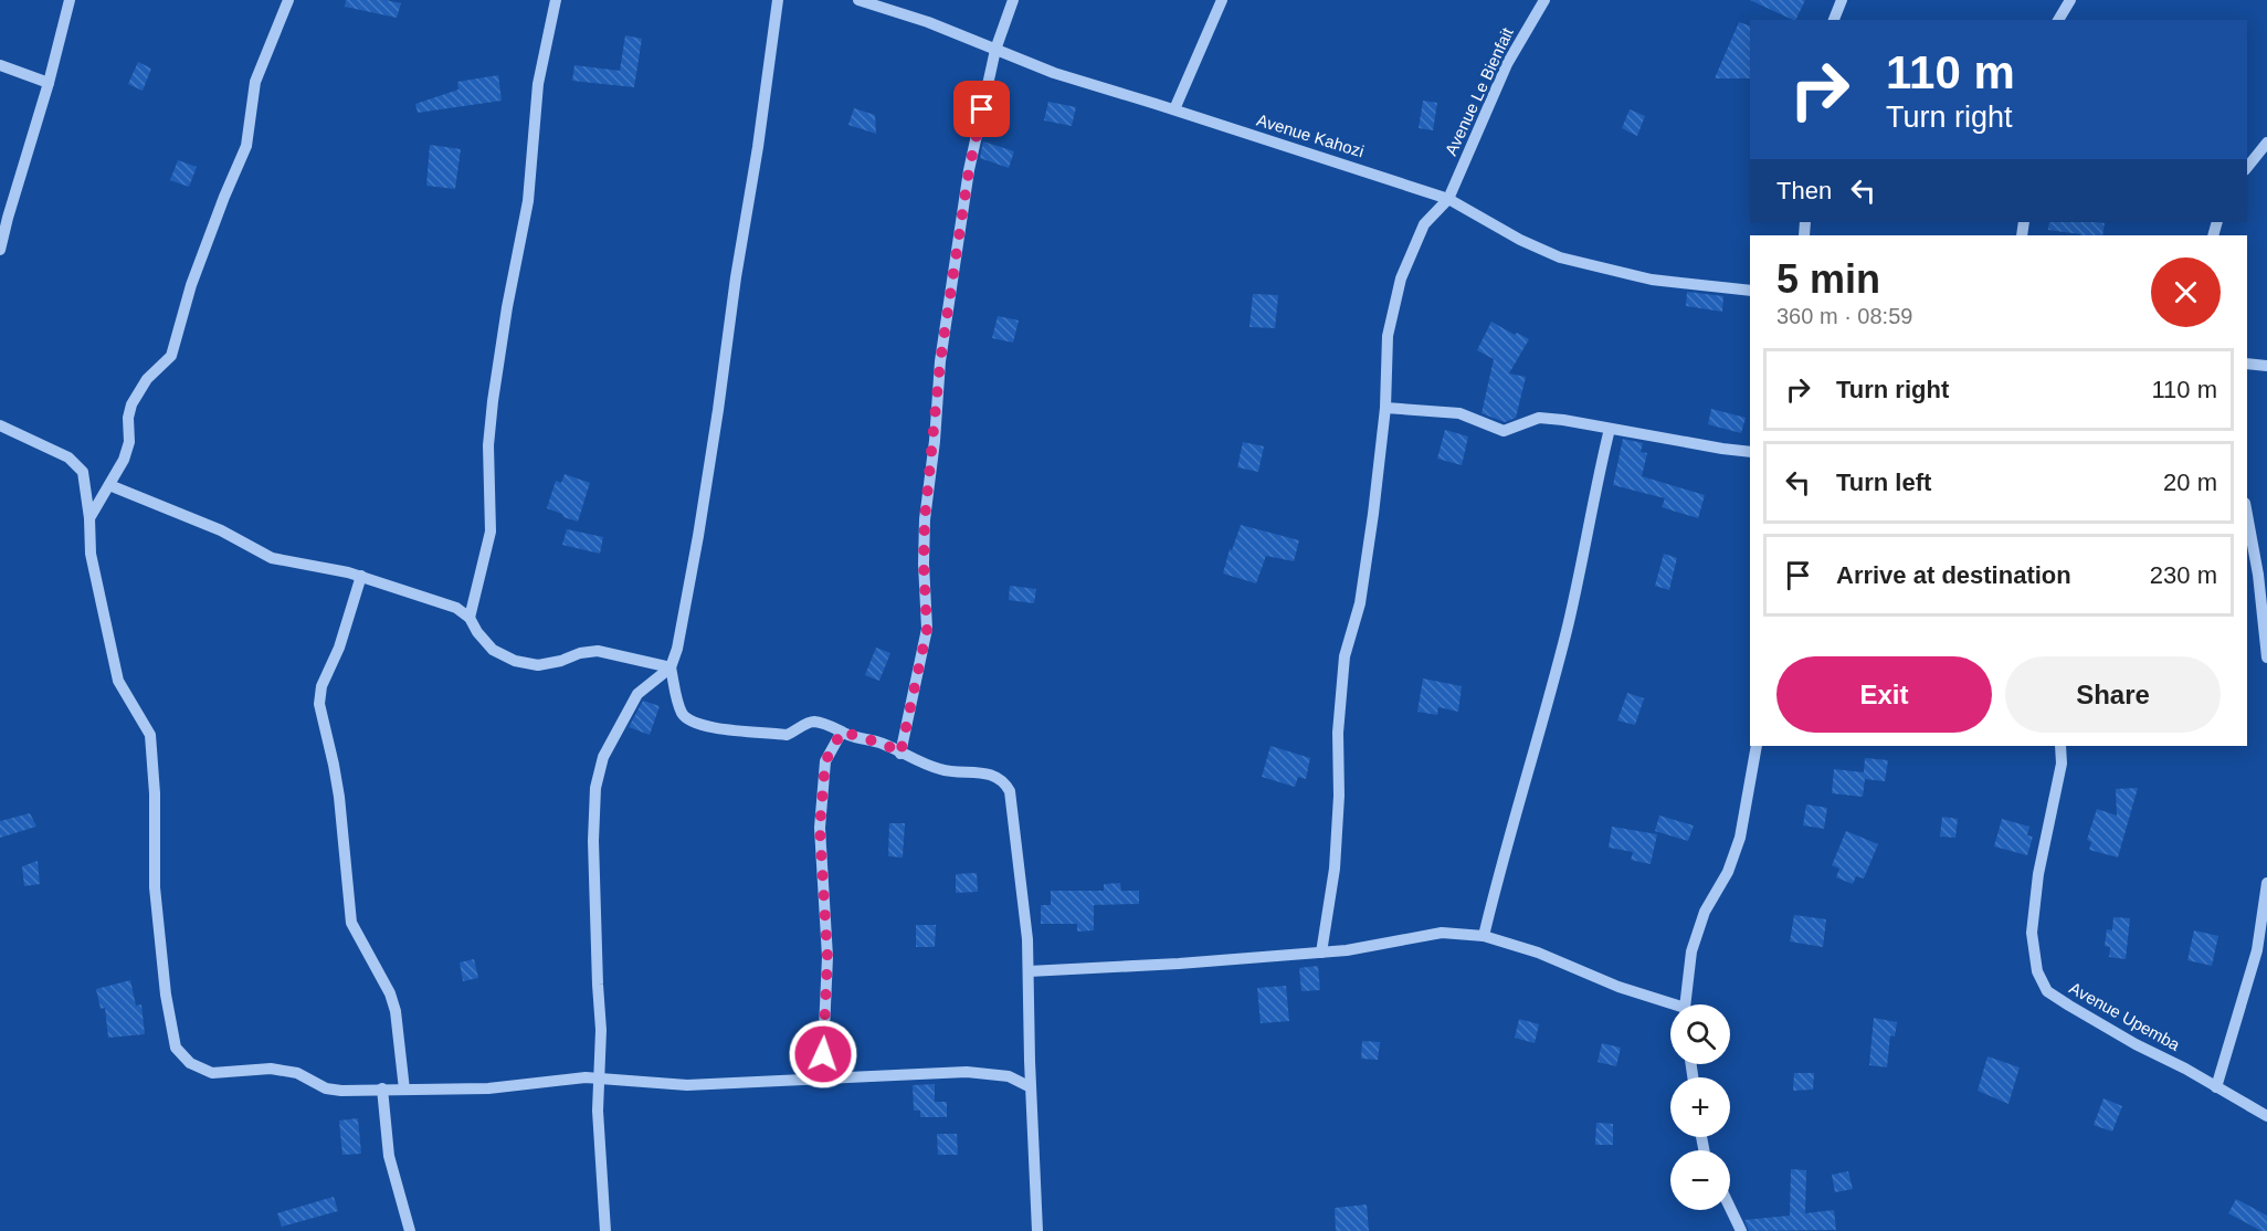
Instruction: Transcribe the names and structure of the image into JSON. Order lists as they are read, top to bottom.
{
  "streets": {
    "street": ["Avenue Le Bienfait", "Avenue Kahozi", "Avenue Upemba"]
  },
  "crossings": [
    ["Avenue Le Bienfait", "Avenue Kahozi"]
  ],
  "page": {
    "turn": ["110 m", "Turn right"],
    "then": "Then",
    "heading": ["5 min", "360 m · 08:59"],
    "list": [
      {
        "name": "Turn right",
        "value": "110 m"
      },
      {
        "name": "Turn left",
        "value": "20 m"
      },
      {
        "name": "Arrive at destination",
        "value": "230 m"
      }
    ],
    "buttons": ["Exit", "Share"],
    "map_buttons": ["+", "−"]
  }
}
